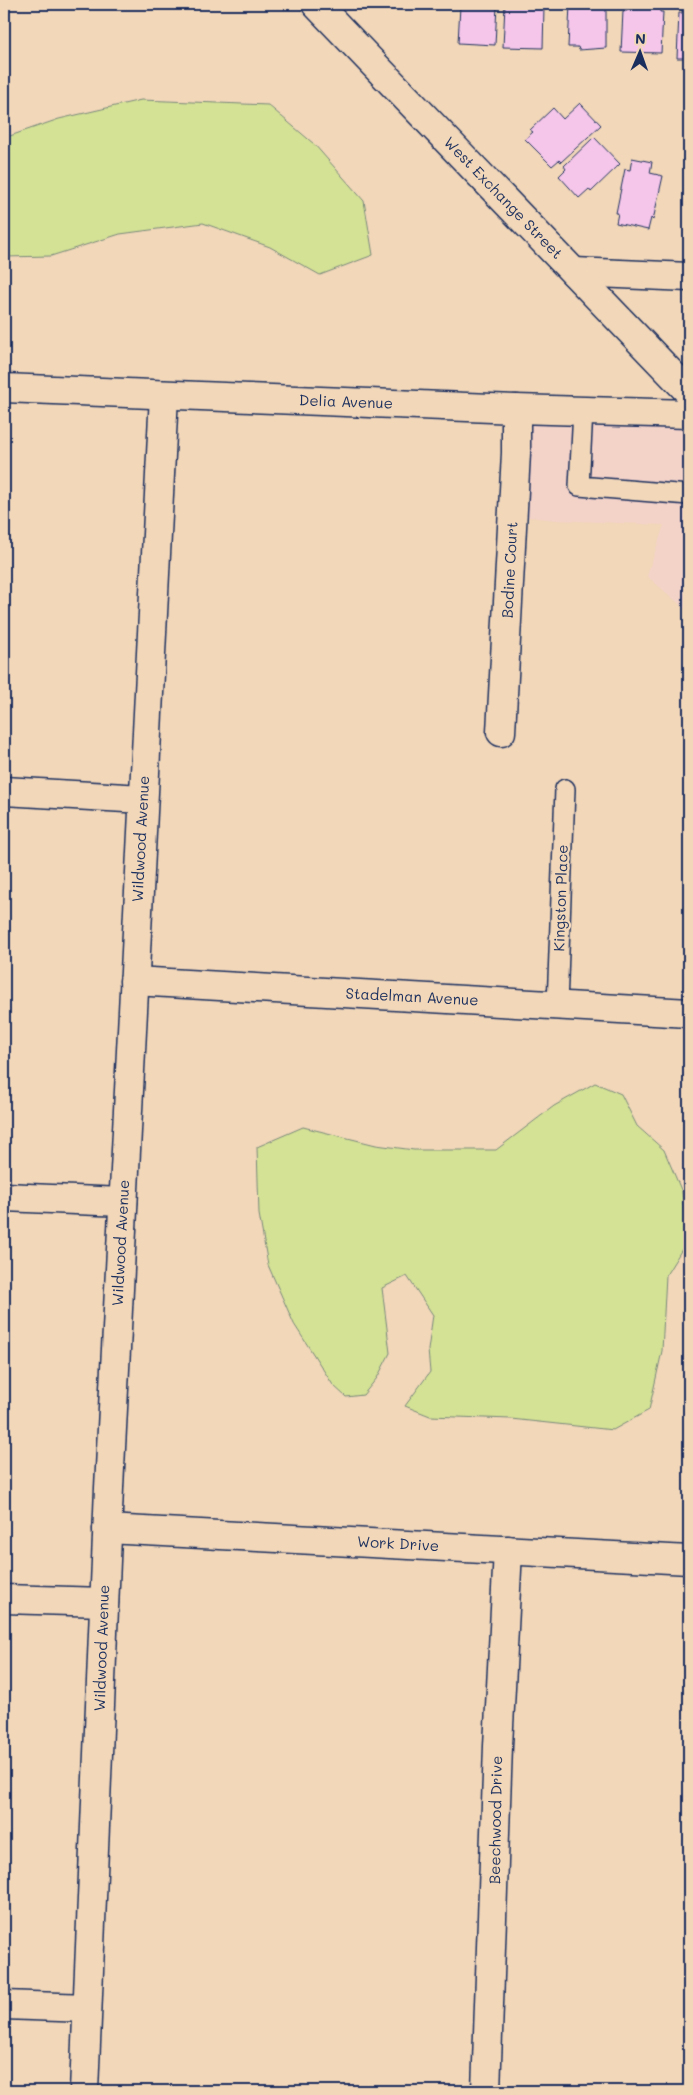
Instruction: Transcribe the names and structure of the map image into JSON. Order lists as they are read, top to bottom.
{
  "streets": {
    "street": [
      "West Exchange Street",
      "Delia Avenue",
      "Bodine Court",
      "Wildwood Avenue",
      "Stadelman Avenue",
      "Work Drive",
      "Beechwood Drive"
    ],
    "lane": ["Kingston Place"]
  },
  "crossings": [
    ["Delia Avenue", "Bodine Court"],
    ["Delia Avenue", "Wildwood Avenue"],
    ["Wildwood Avenue", "Stadelman Avenue"],
    ["Wildwood Avenue", "Work Drive"],
    ["Kingston Place", "Stadelman Avenue"],
    ["Work Drive", "Beechwood Drive"]
  ],
  "north": "top"
}
